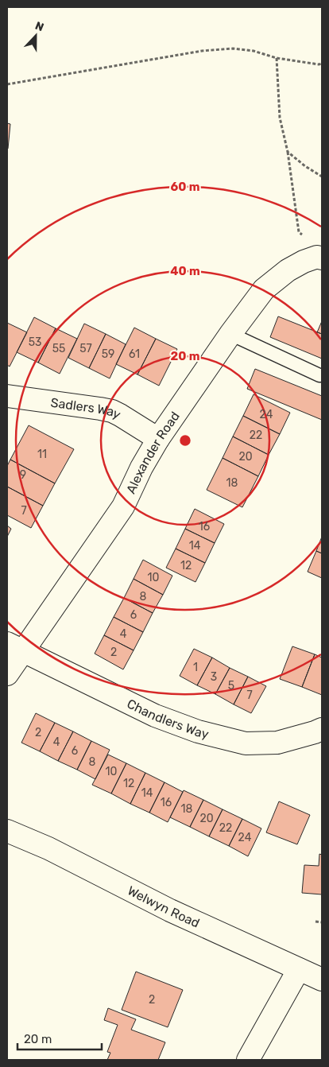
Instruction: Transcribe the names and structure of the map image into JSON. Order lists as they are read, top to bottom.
{
  "streets": {
    "street": [
      "Sadlers Way",
      "Alexander Road",
      "Chandlers Way",
      "Welwyn Road"
    ]
  },
  "crossings": [
    ["Sadlers Way", "Alexander Road"],
    ["Alexander Road", "Chandlers Way"]
  ],
  "house_numbers": [
    "53",
    "55",
    "57",
    "59",
    "61",
    "24",
    "22",
    "11",
    "20",
    "9",
    "18",
    "7",
    "16",
    "14",
    "12",
    "10",
    "8",
    "6",
    "4",
    "2",
    "1",
    "3",
    "5",
    "7",
    "2",
    "4",
    "6",
    "8",
    "10",
    "12",
    "14",
    "16",
    "18",
    "20",
    "22",
    "24",
    "2"
  ],
  "scale_bar": "20 m",
  "north": "top",
  "rings": ["60 m", "40 m", "20 m"]
}
